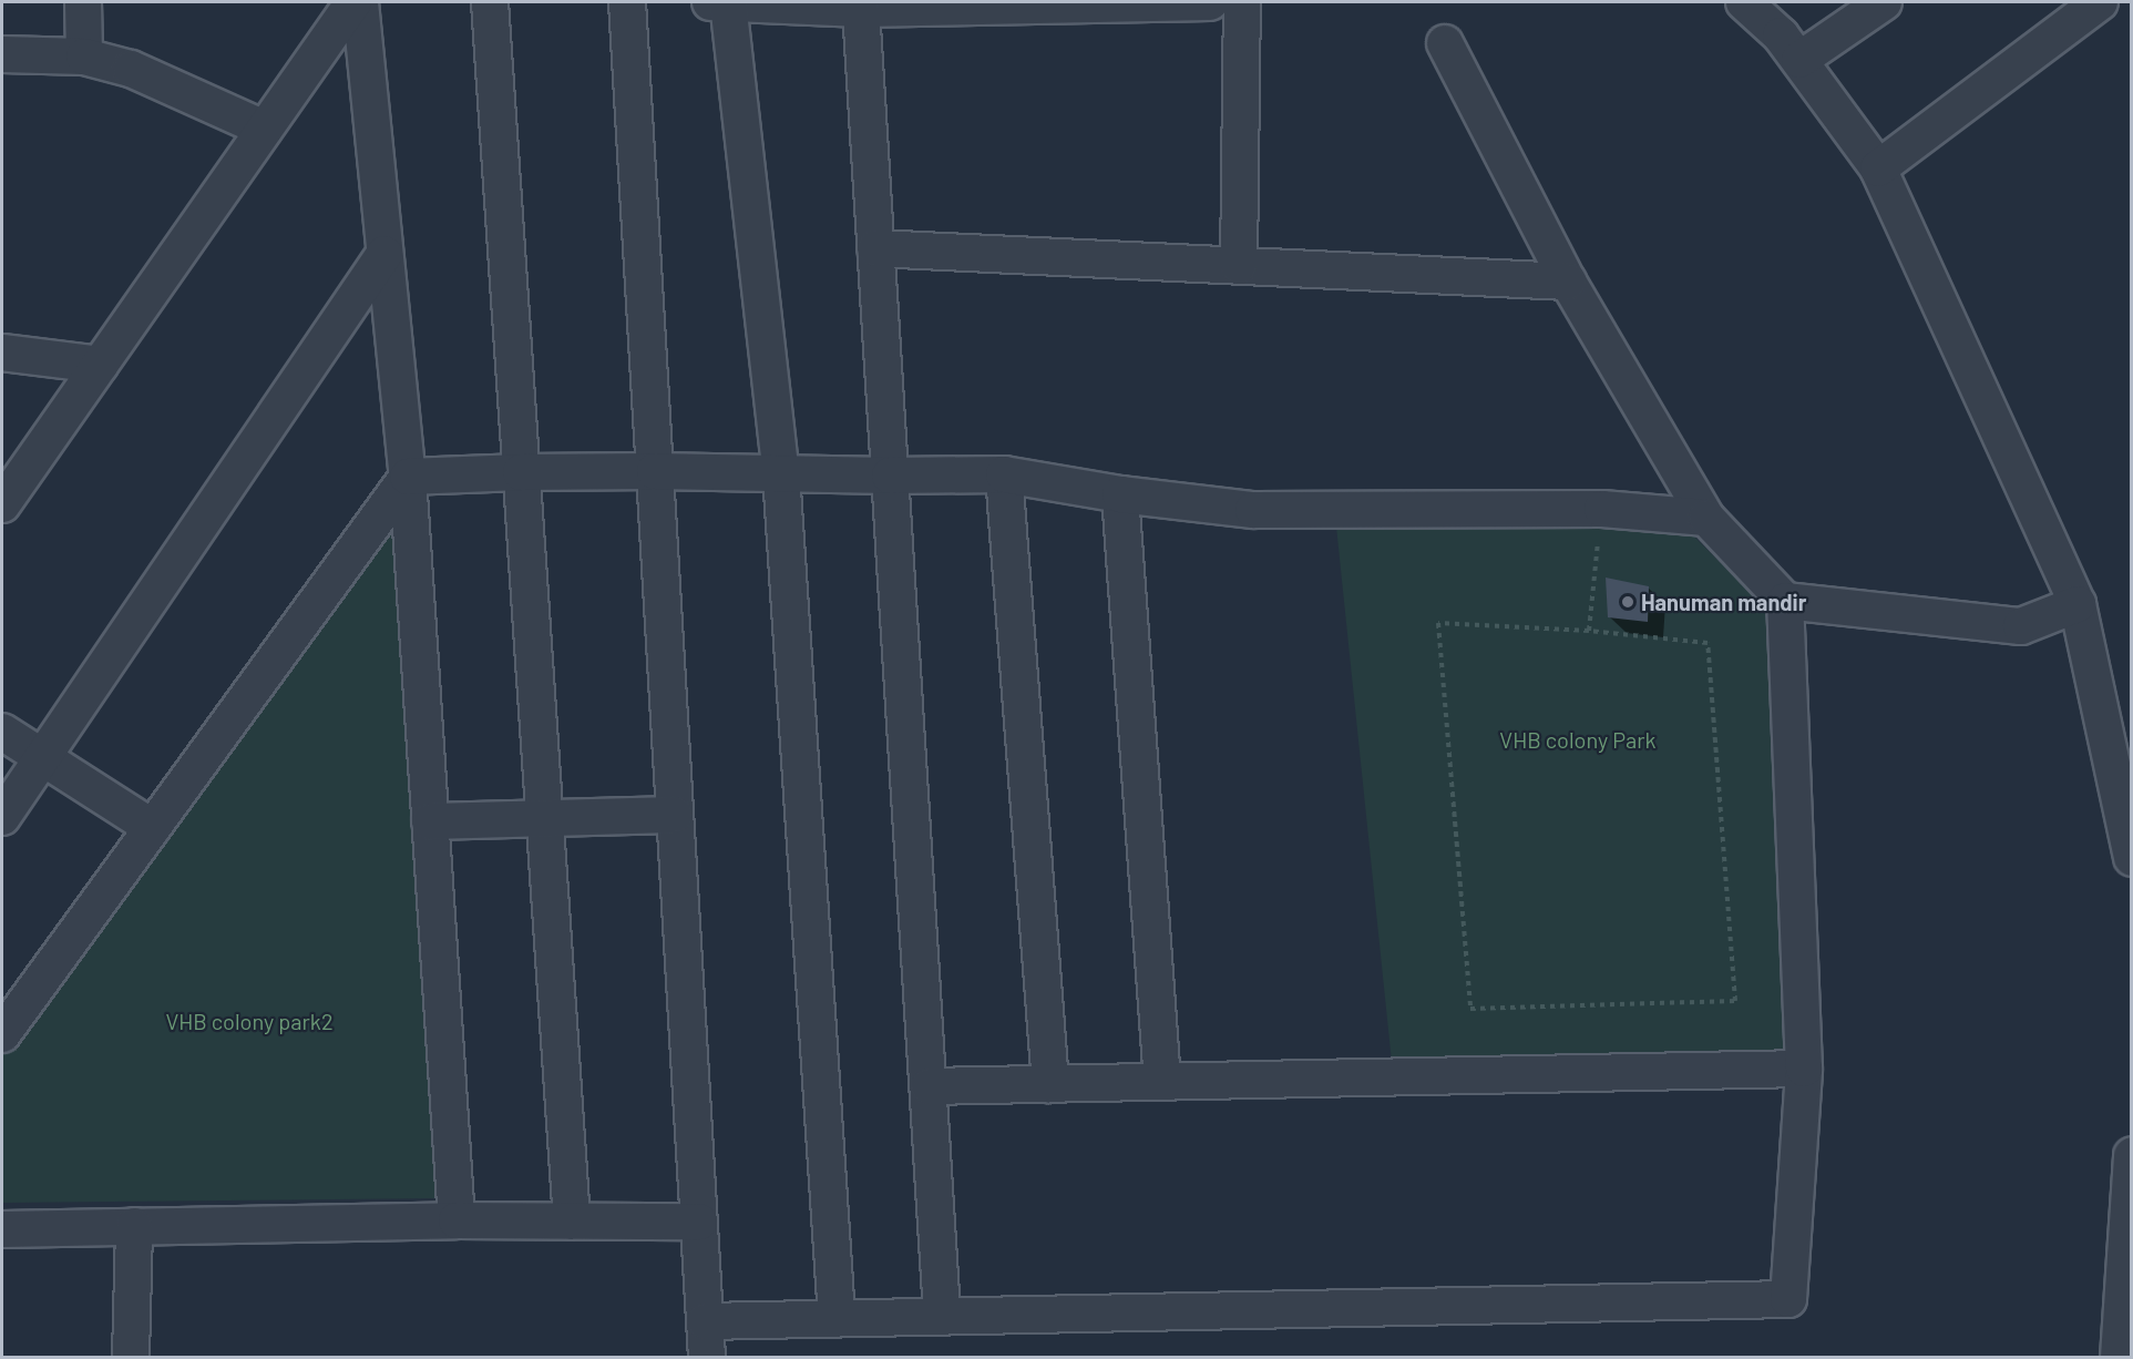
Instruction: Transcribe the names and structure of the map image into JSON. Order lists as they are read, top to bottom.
{
  "parks": ["VHB colony Park", "VHB colony park2"],
  "places": ["Hanuman mandir"]
}
